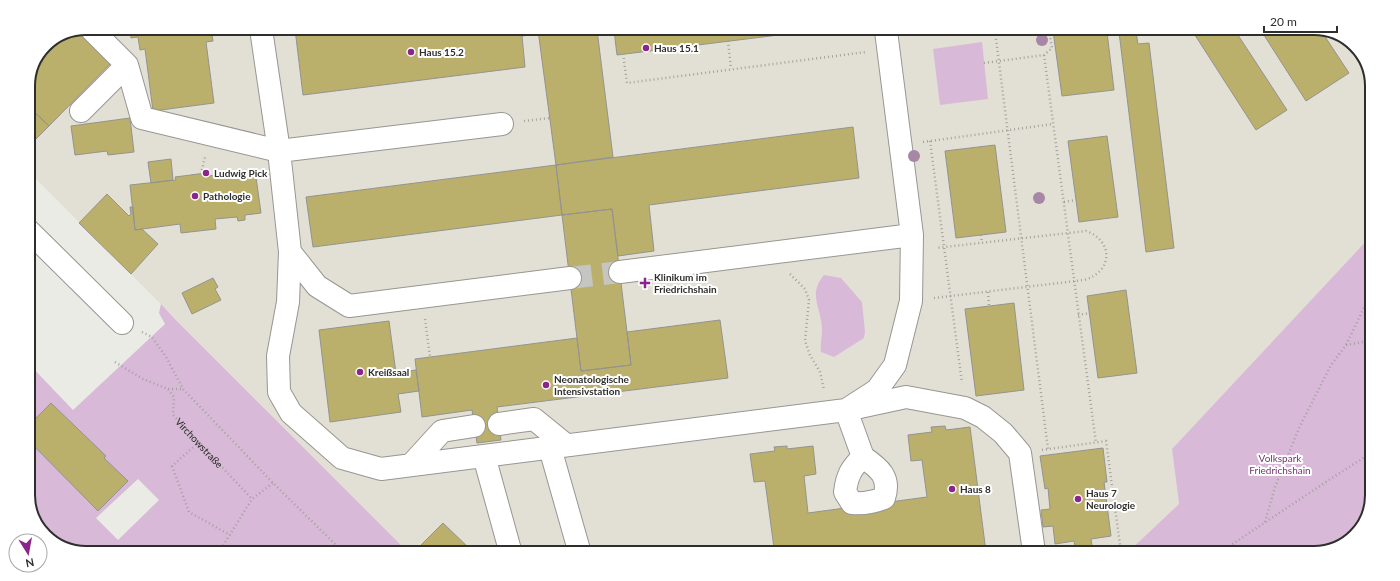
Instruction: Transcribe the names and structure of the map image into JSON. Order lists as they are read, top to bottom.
{
  "streets": {
    "path": ["Virchowstraße"]
  },
  "parks": ["Volkspark Friedrichshain"],
  "places": {
    "other": [
      "Haus 15.1",
      "Haus 15.2",
      "Ludwig Pick",
      "Pathologie",
      "Kreißsaal",
      "Neonatologische Intensivstation",
      "Haus 8",
      "Haus 7 Neurologie"
    ],
    "health": ["Klinikum im Friedrichshain"]
  },
  "scale_bar": "20 m",
  "north": "bottom"
}
